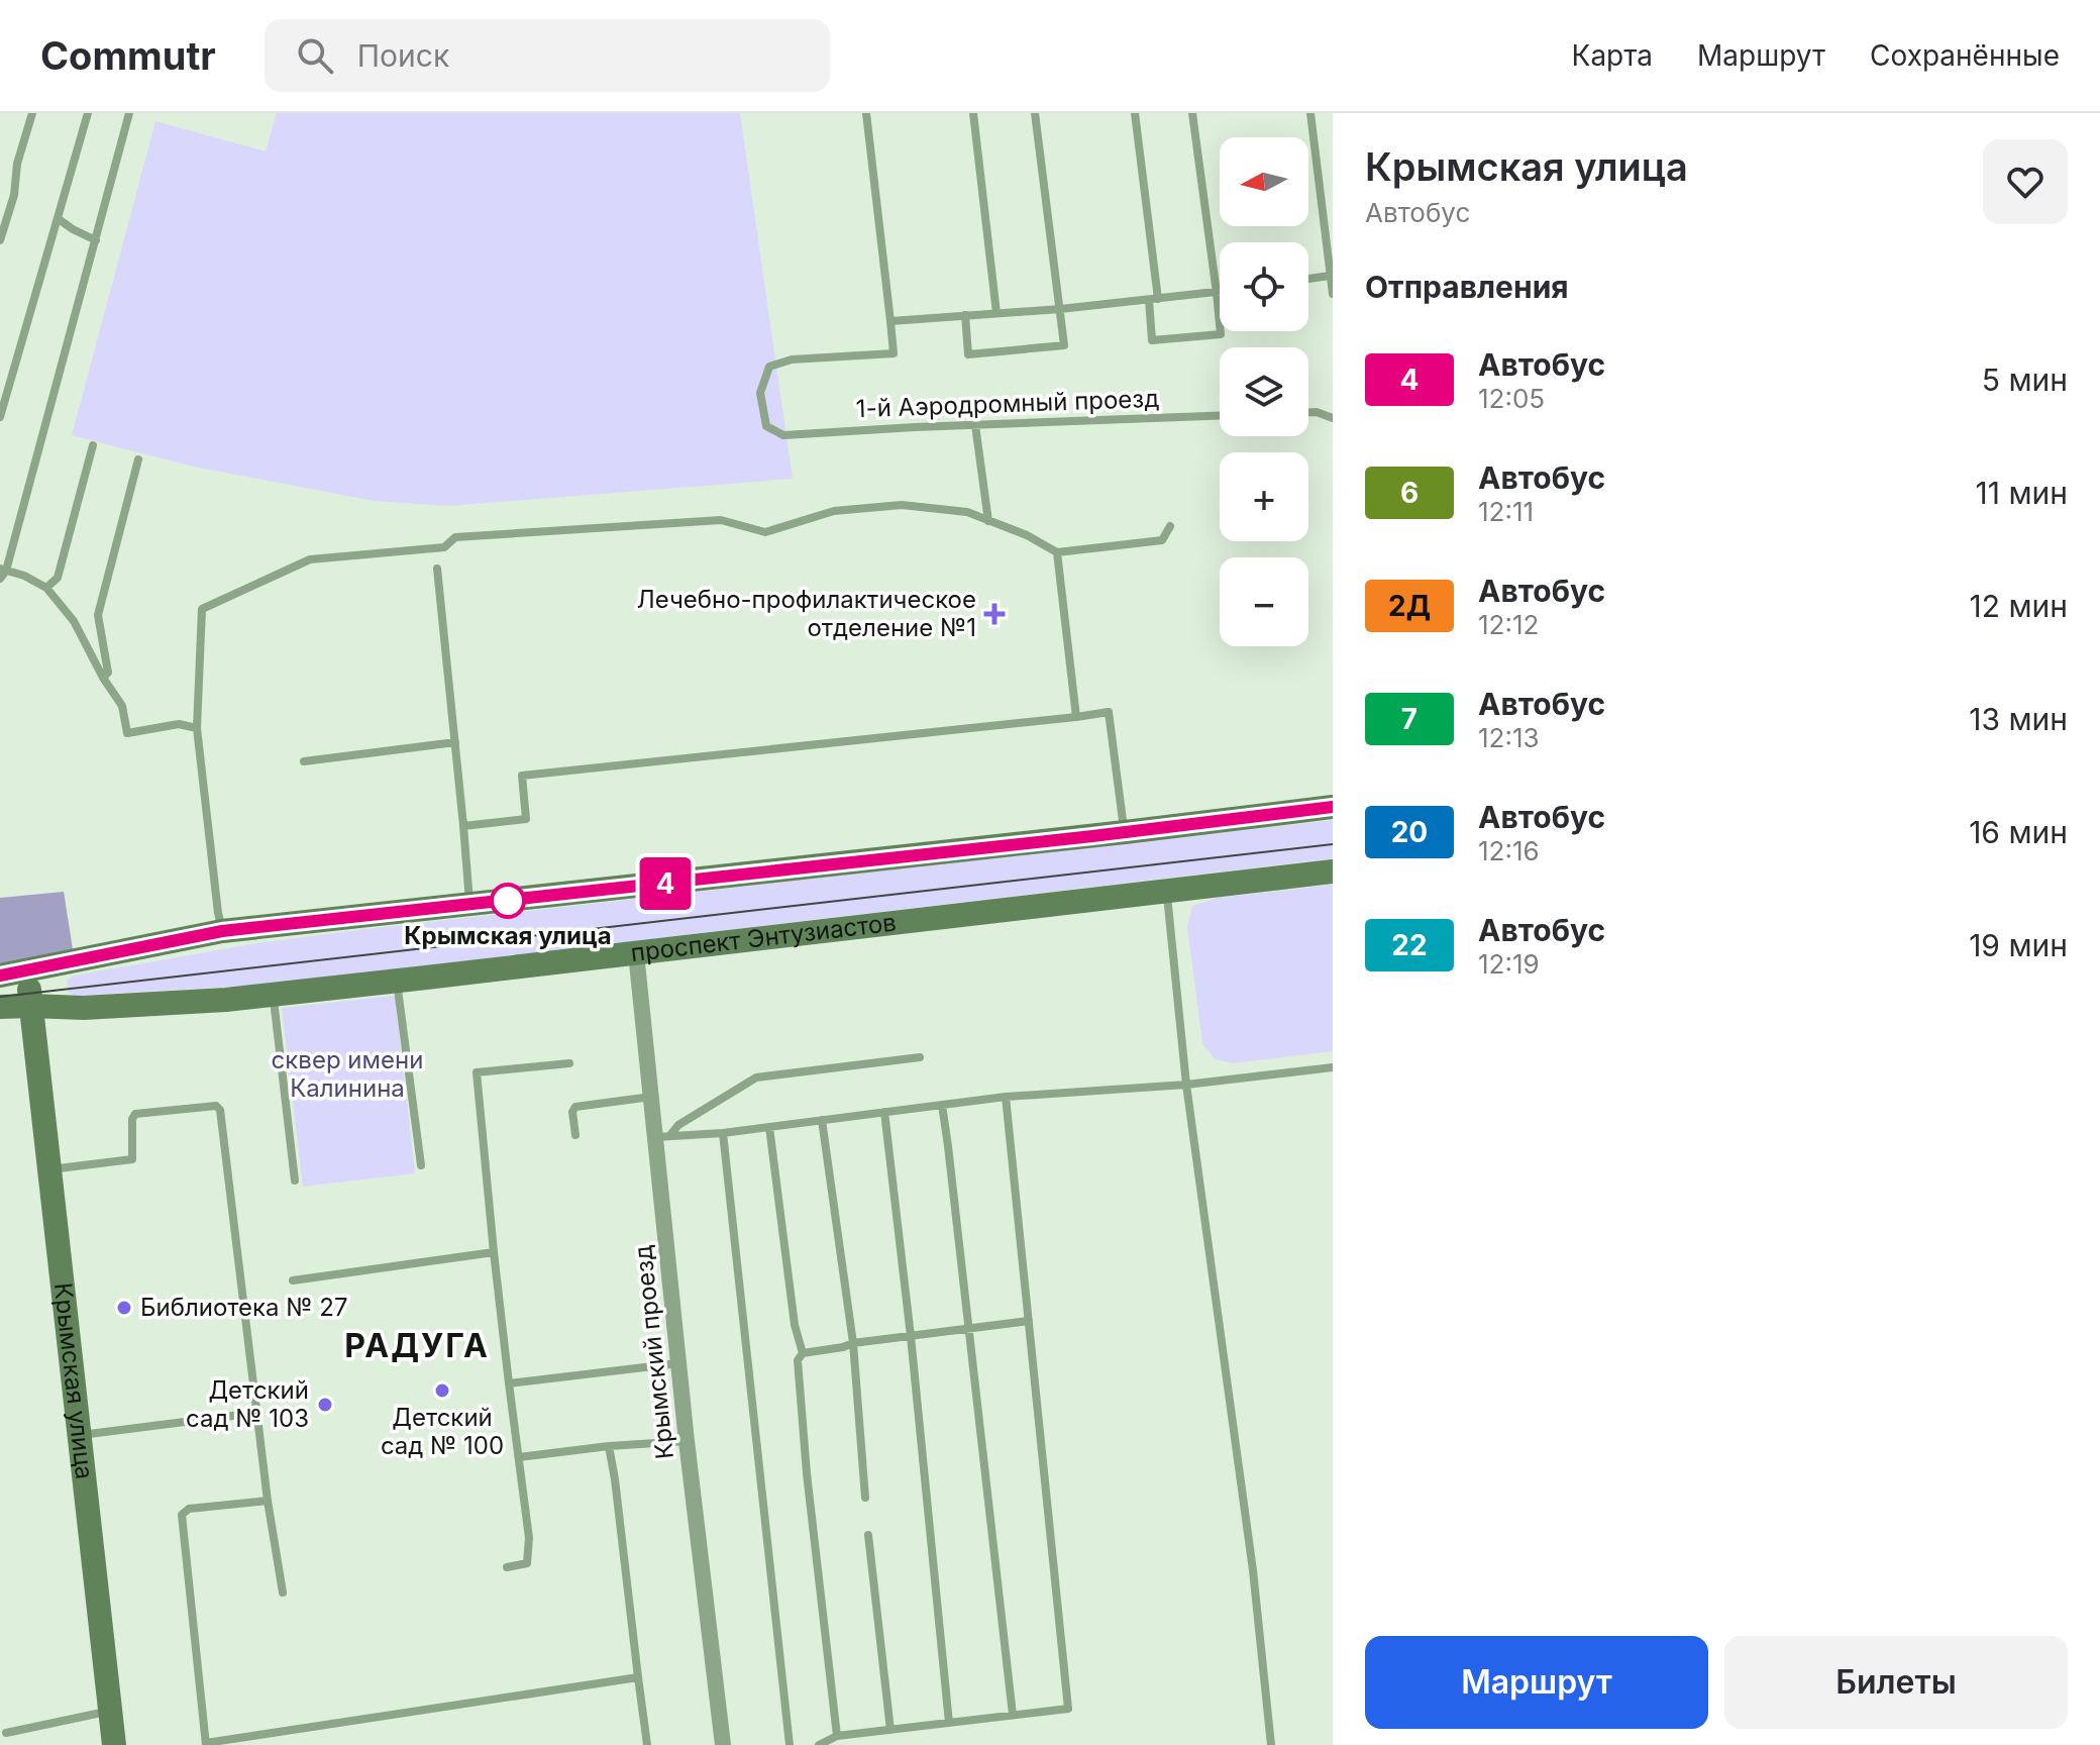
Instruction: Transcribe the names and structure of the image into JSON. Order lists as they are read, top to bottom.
{
  "streets": {
    "main road": ["проспект Энтузиастов", "Крымская улица"],
    "street": ["Крымский проезд"],
    "lane": ["1-й Аэродромный проезд"]
  },
  "crossings": [
    ["проспект Энтузиастов", "Крымский проезд"],
    ["проспект Энтузиастов", "Крымская улица"]
  ],
  "districts": ["РАДУГА"],
  "parks": ["сквер имени Калинина"],
  "places": {
    "health": ["Лечебно-профилактическое отделение №1"],
    "other": [
      "Крымская улица",
      "Библиотека № 27",
      "Детский сад № 100",
      "Детский сад № 103"
    ]
  },
  "lines": ["bus line 4"],
  "north": "left",
  "page": {
    "header": "Commutr",
    "search": "Поиск",
    "nav": ["Карта", "Маршрут", "Сохранённые"],
    "on_map": "4",
    "heading": [
      ["Крымская улица", "Автобус"],
      "Отправления"
    ],
    "map_buttons": ["+", "−"],
    "list": [
      {
        "mark": "4",
        "name": "Автобус",
        "note": "12:05",
        "value": "5 мин"
      },
      {
        "mark": "6",
        "name": "Автобус",
        "note": "12:11",
        "value": "11 мин"
      },
      {
        "mark": "2Д",
        "name": "Автобус",
        "note": "12:12",
        "value": "12 мин"
      },
      {
        "mark": "7",
        "name": "Автобус",
        "note": "12:13",
        "value": "13 мин"
      },
      {
        "mark": "20",
        "name": "Автобус",
        "note": "12:16",
        "value": "16 мин"
      },
      {
        "mark": "22",
        "name": "Автобус",
        "note": "12:19",
        "value": "19 мин"
      }
    ],
    "buttons": ["Маршрут", "Билеты"]
  }
}
